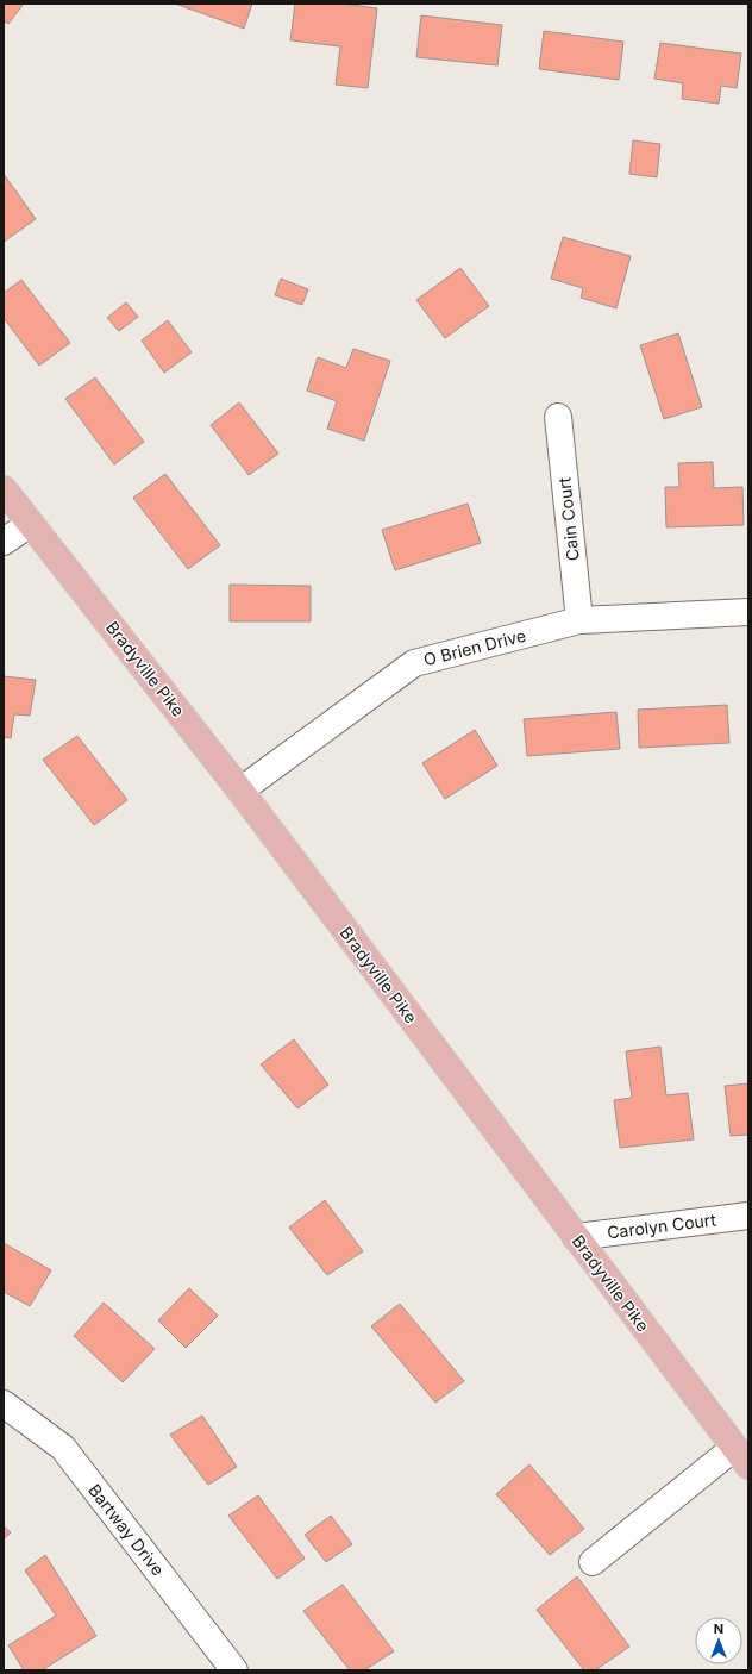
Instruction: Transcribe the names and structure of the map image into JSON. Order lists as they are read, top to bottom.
{
  "streets": {
    "main road": ["Bradyville Pike"],
    "street": [
      "Cain Court",
      "O Brien Drive",
      "Carolyn Court",
      "Bartway Drive"
    ]
  },
  "crossings": [
    ["Cain Court", "O Brien Drive"],
    ["O Brien Drive", "Bradyville Pike"],
    ["Bradyville Pike", "Carolyn Court"]
  ],
  "north": "top"
}
